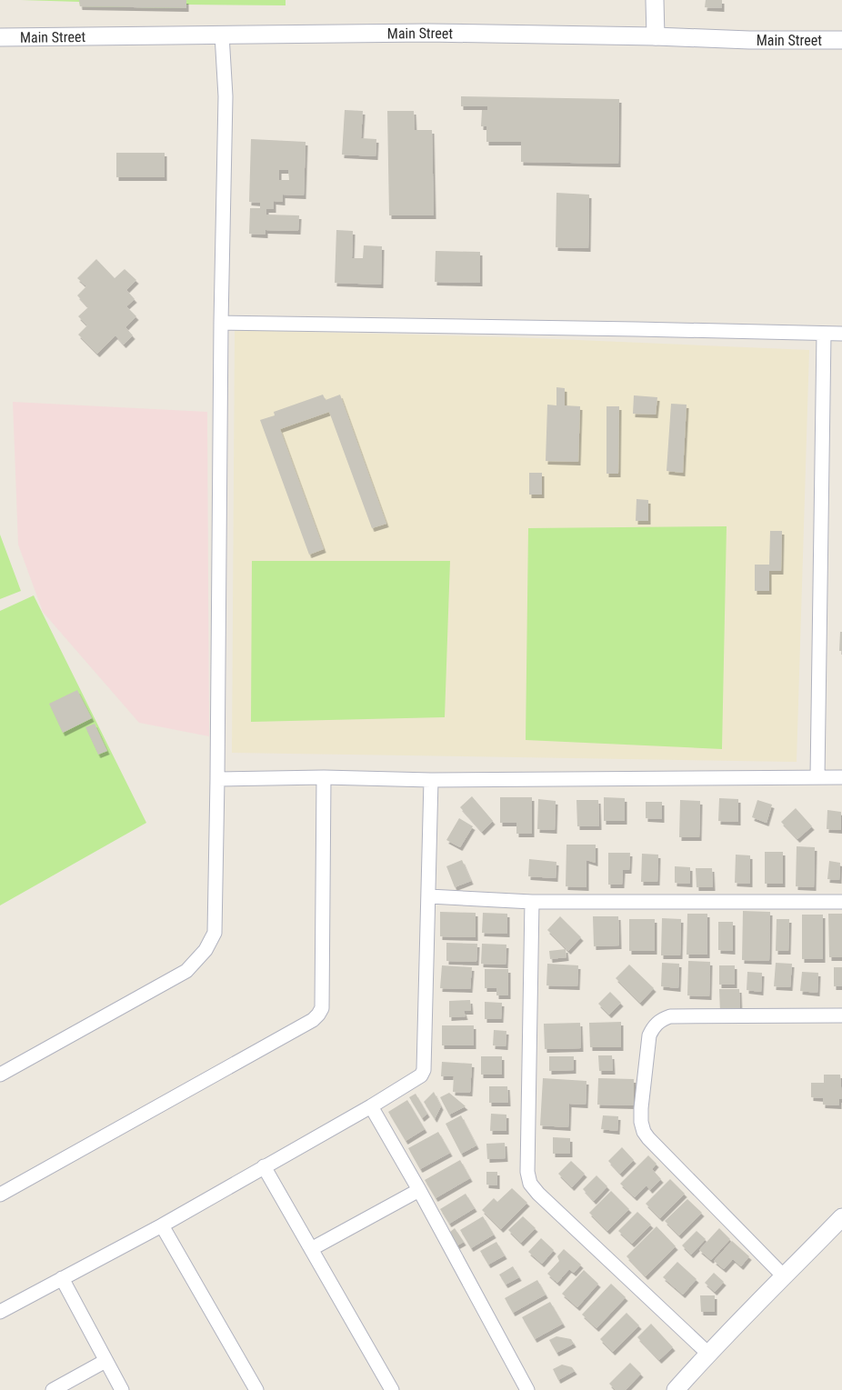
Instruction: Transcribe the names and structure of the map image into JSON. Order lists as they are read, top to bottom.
{
  "streets": {
    "street": ["Main Street"]
  }
}
